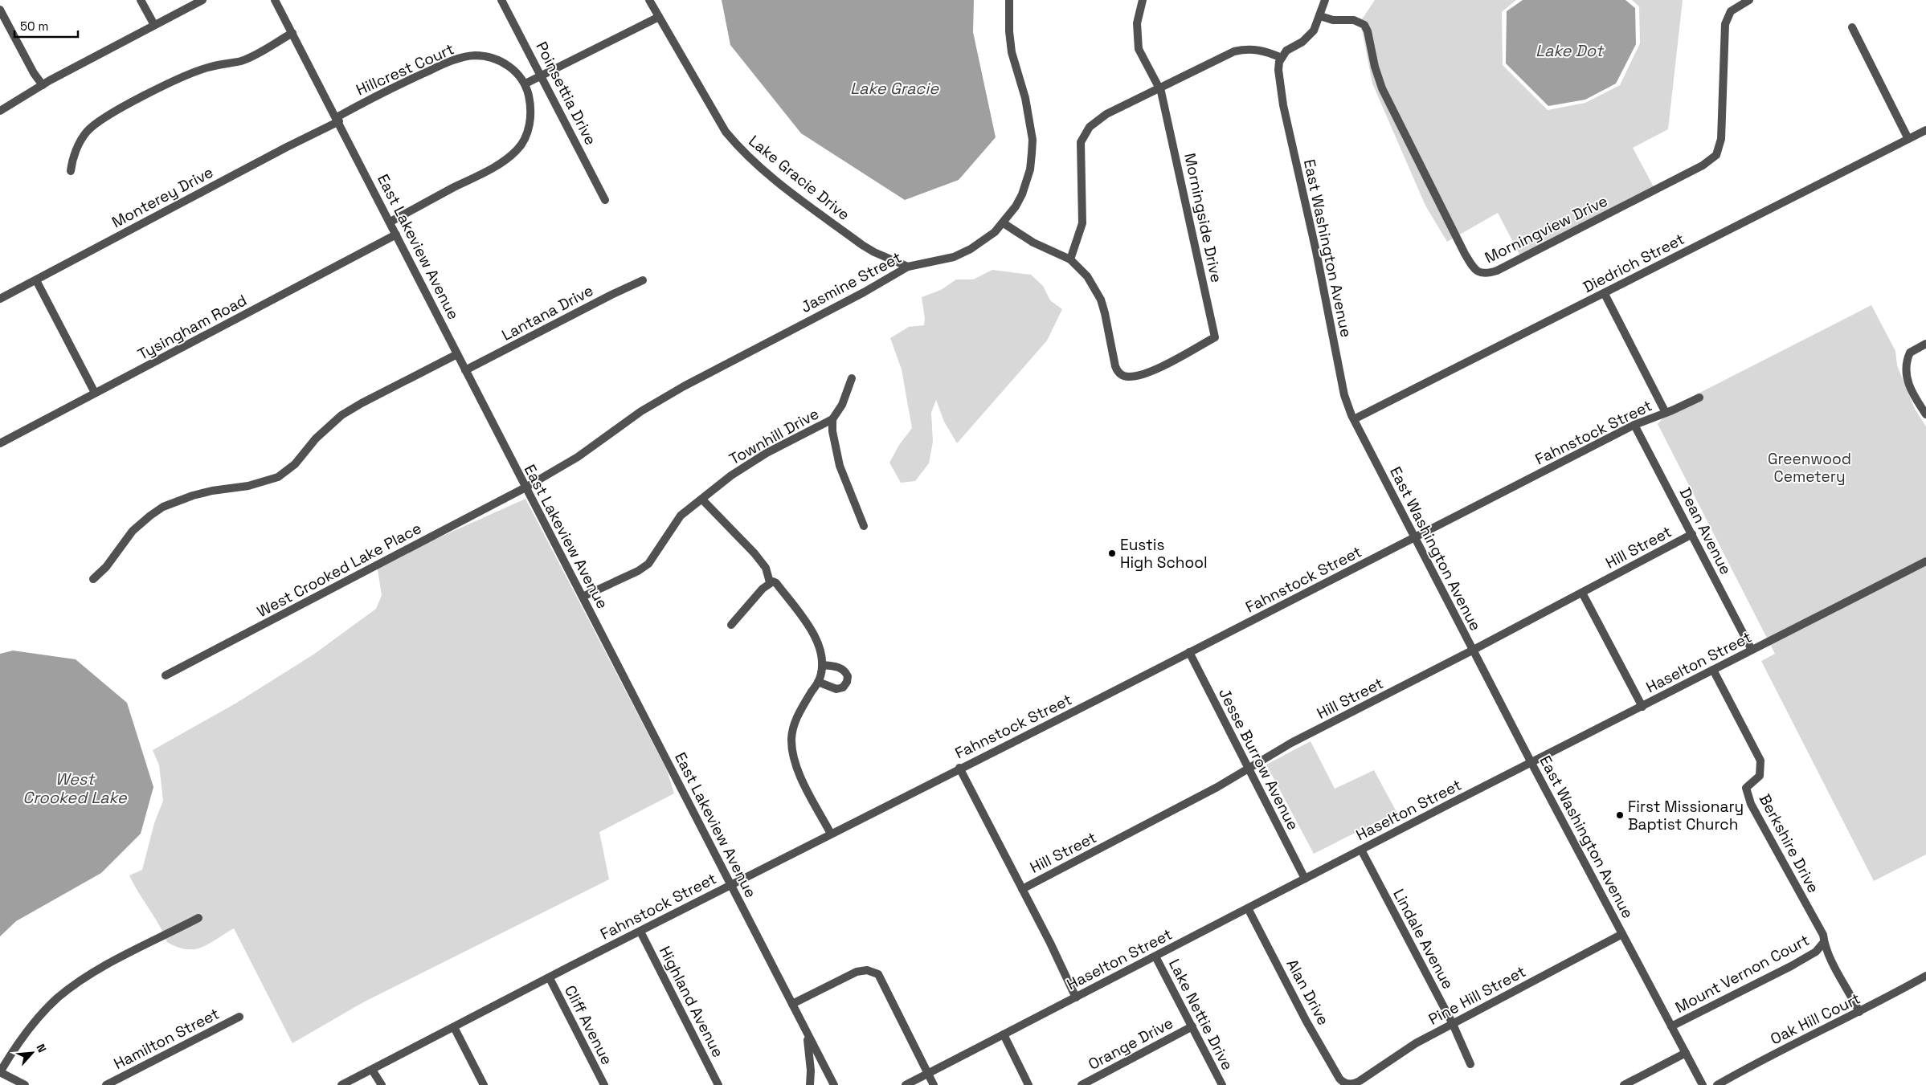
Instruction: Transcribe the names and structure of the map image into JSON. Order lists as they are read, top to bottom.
{
  "streets": {
    "street": [
      "Hillcrest Court",
      "Poinsettia Drive",
      "Lake Gracie Drive",
      "Monterey Drive",
      "Morningside Drive",
      "Morningview Drive",
      "East Lakeview Avenue",
      "East Washington Avenue",
      "Diedrich Street",
      "Jasmine Street",
      "Lantana Drive",
      "Tysingham Road",
      "Fahnstock Street",
      "Townhill Drive",
      "Dean Avenue",
      "Hill Street",
      "West Crooked Lake Place",
      "Haselton Street",
      "Jesse Burrow Avenue",
      "Berkshire Drive",
      "Lindale Avenue",
      "Mount Vernon Court",
      "Alan Drive",
      "Pine Hill Street",
      "Highland Avenue",
      "Lake Nettie Drive",
      "Oak Hill Court",
      "Cliff Avenue",
      "Hamilton Street",
      "Orange Drive"
    ]
  },
  "crossings": [
    ["Hillcrest Court", "Monterey Drive"],
    ["Hillcrest Court", "East Lakeview Avenue"],
    ["Lake Gracie Drive", "Jasmine Street"],
    ["Monterey Drive", "East Lakeview Avenue"],
    ["East Lakeview Avenue", "Jasmine Street"],
    ["East Lakeview Avenue", "Lantana Drive"],
    ["East Lakeview Avenue", "Tysingham Road"],
    ["East Lakeview Avenue", "Fahnstock Street"],
    ["East Lakeview Avenue", "Townhill Drive"],
    ["East Lakeview Avenue", "West Crooked Lake Place"],
    ["East Washington Avenue", "Diedrich Street"],
    ["East Washington Avenue", "Fahnstock Street"],
    ["East Washington Avenue", "Hill Street"],
    ["East Washington Avenue", "Haselton Street"],
    ["East Washington Avenue", "Mount Vernon Court"],
    ["East Washington Avenue", "Pine Hill Street"],
    ["Jasmine Street", "West Crooked Lake Place"],
    ["Fahnstock Street", "Dean Avenue"],
    ["Fahnstock Street", "Jesse Burrow Avenue"],
    ["Fahnstock Street", "Highland Avenue"],
    ["Fahnstock Street", "Cliff Avenue"],
    ["Dean Avenue", "Hill Street"],
    ["Dean Avenue", "Haselton Street"],
    ["Hill Street", "Jesse Burrow Avenue"],
    ["Haselton Street", "Jesse Burrow Avenue"],
    ["Haselton Street", "Berkshire Drive"],
    ["Haselton Street", "Lindale Avenue"],
    ["Haselton Street", "Alan Drive"],
    ["Haselton Street", "Lake Nettie Drive"],
    ["Berkshire Drive", "Mount Vernon Court"],
    ["Berkshire Drive", "Oak Hill Court"],
    ["Lindale Avenue", "Pine Hill Street"],
    ["Alan Drive", "Pine Hill Street"],
    ["Lake Nettie Drive", "Orange Drive"]
  ],
  "water": ["Lake Dot", "Lake Gracie", "West Crooked Lake"],
  "parks": ["Greenwood Cemetery"],
  "places": ["Eustis High School", "First Missionary Baptist Church"],
  "scale_bar": "50 m",
  "north": "top right"
}
